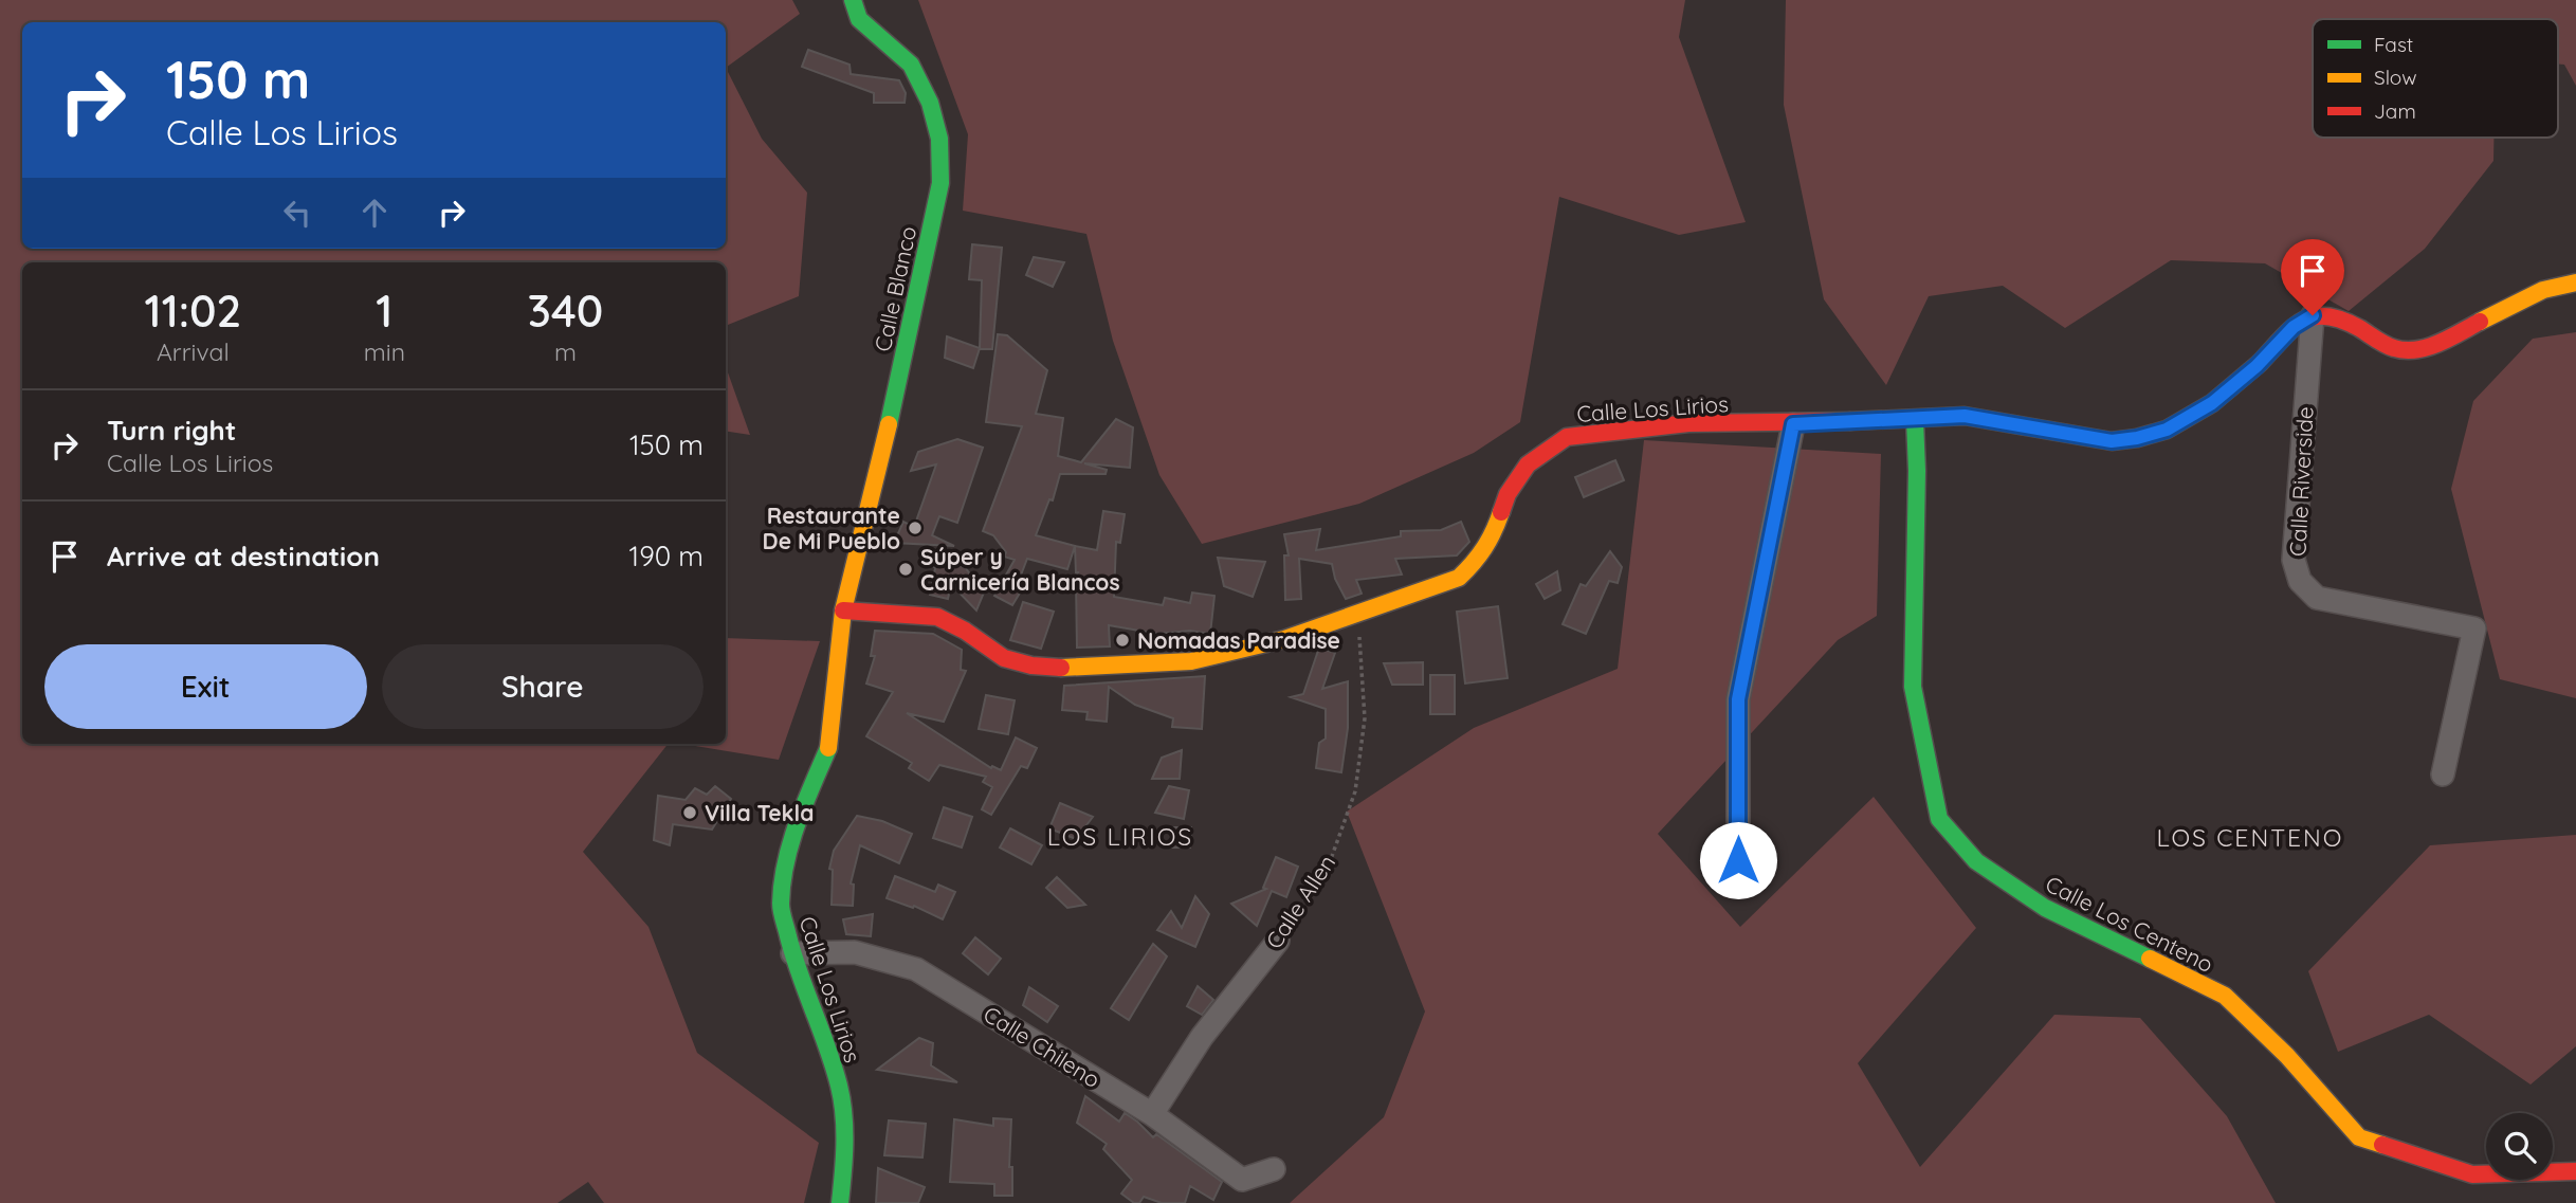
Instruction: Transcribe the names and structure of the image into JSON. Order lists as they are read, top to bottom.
{
  "streets": {
    "street": [
      "Calle Blanco",
      "Calle Los Lirios",
      "Calle Riverside",
      "Calle Allen",
      "Calle Los Centeno",
      "Calle Chileno"
    ]
  },
  "crossings": [
    ["Calle Blanco", "Calle Los Lirios"],
    ["Calle Los Lirios", "Calle Riverside"],
    ["Calle Los Lirios", "Calle Allen"],
    ["Calle Los Lirios", "Calle Los Centeno"],
    ["Calle Los Lirios", "Calle Chileno"],
    ["Calle Allen", "Calle Chileno"]
  ],
  "districts": ["LOS LIRIOS", "LOS CENTENO"],
  "places": [
    "Restaurante De Mi Pueblo",
    "Súper y Carnicería Blancos",
    "Nomadas Paradise",
    "Villa Tekla"
  ],
  "legend": ["Fast", "Slow", "Jam"],
  "page": {
    "turn": ["150 m", "Calle Los Lirios"],
    "eta": [
      "11:02",
      "Arrival",
      "1",
      "min",
      "340",
      "m"
    ],
    "list": [
      {
        "name": "Turn right",
        "note": "Calle Los Lirios",
        "value": "150 m"
      },
      {
        "name": "Arrive at destination",
        "value": "190 m"
      }
    ],
    "buttons": ["Exit", "Share"]
  }
}
